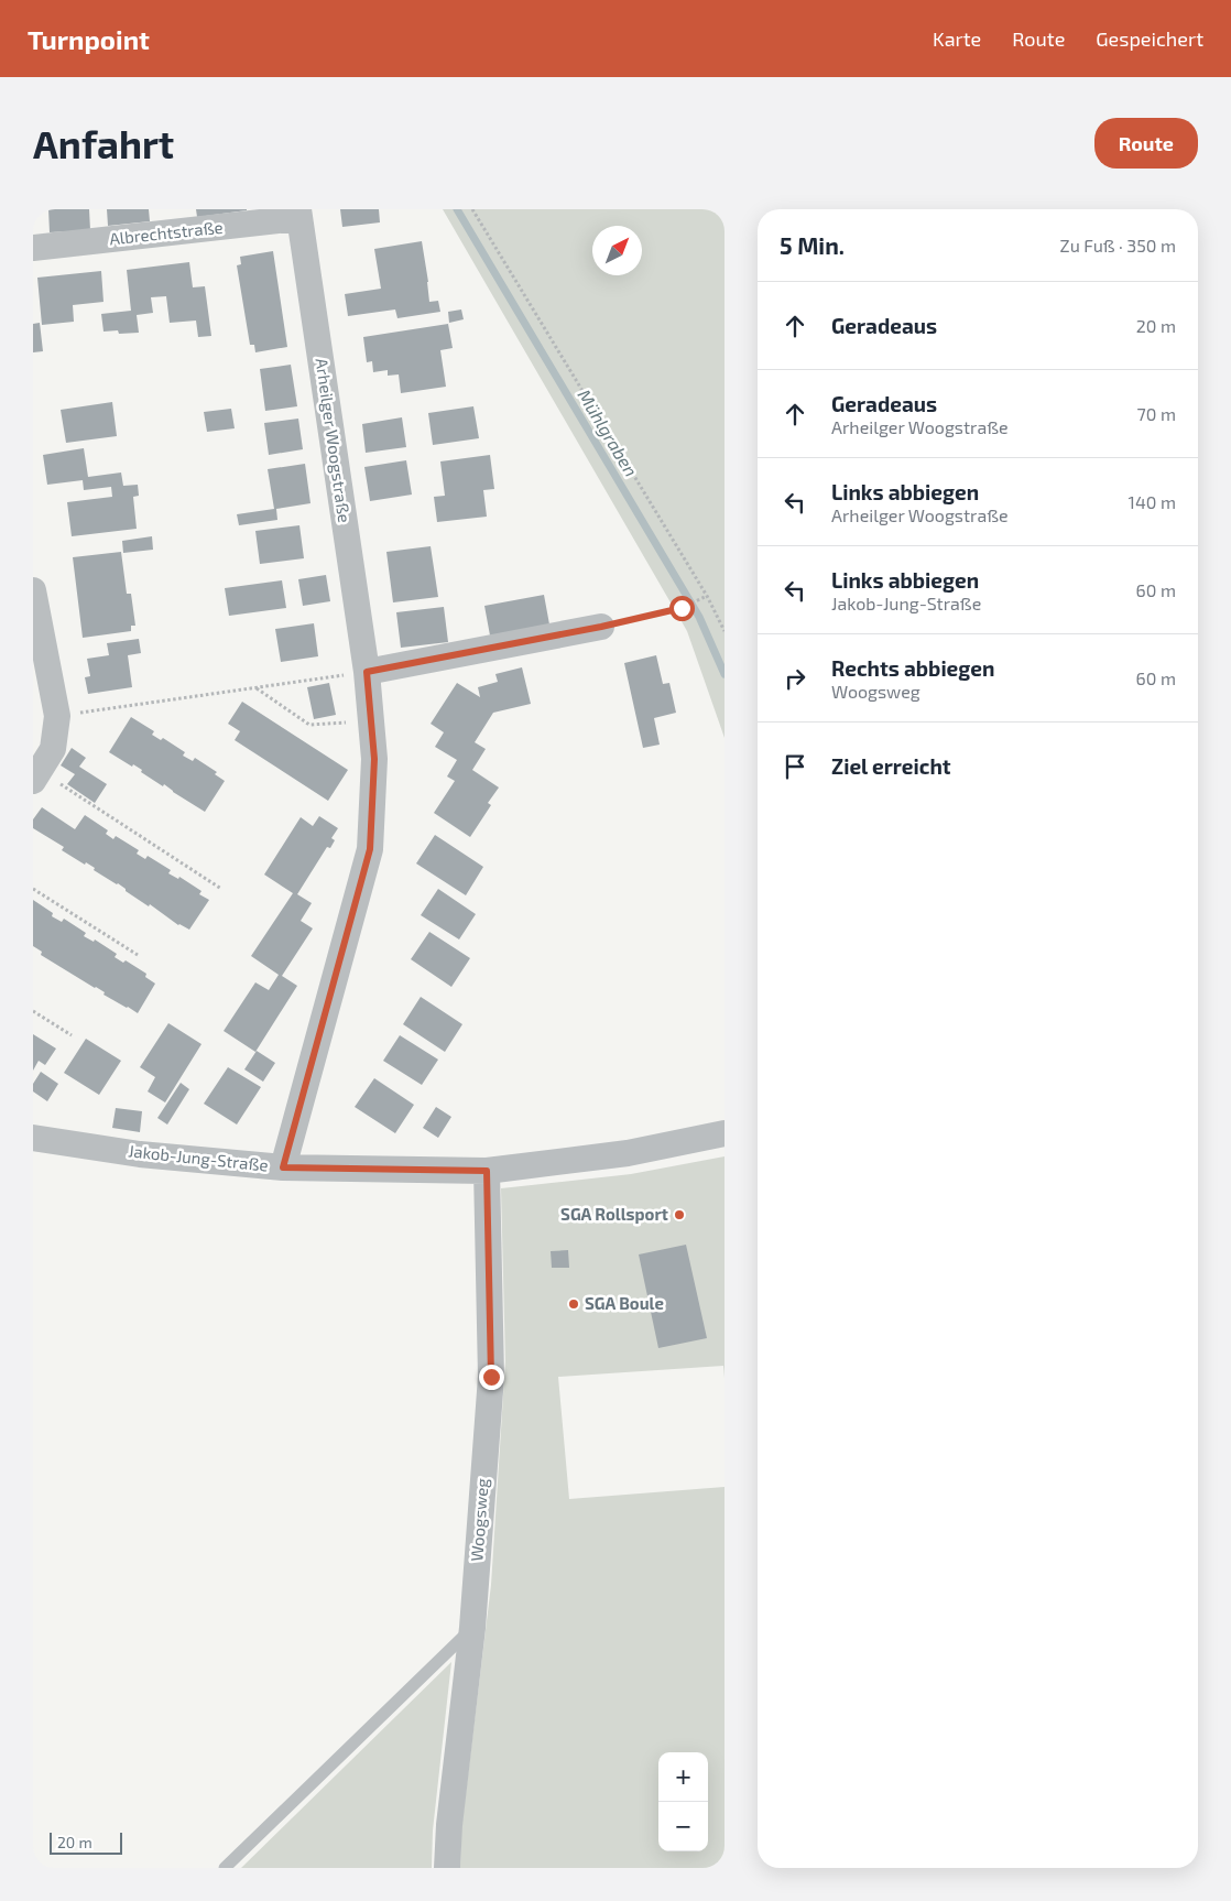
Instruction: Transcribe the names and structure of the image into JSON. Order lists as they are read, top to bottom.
{
  "streets": {
    "street": [
      "Albrechtstraße",
      "Arheilger Woogstraße",
      "Jakob-Jung-Straße",
      "Woogsweg"
    ]
  },
  "crossings": [
    ["Albrechtstraße", "Arheilger Woogstraße"],
    ["Arheilger Woogstraße", "Jakob-Jung-Straße"],
    ["Jakob-Jung-Straße", "Woogsweg"]
  ],
  "water": ["Mühlgraben"],
  "places": ["SGA Rollsport", "SGA Boule"],
  "scale_bar": "20 m",
  "north": "top right",
  "page": {
    "header": "Turnpoint",
    "nav": ["Karte", "Route", "Gespeichert"],
    "buttons": "Route",
    "title": "Anfahrt",
    "heading": ["5 Min.", "Zu Fuß · 350 m"],
    "list": [
      ["Geradeaus", "20 m"],
      ["Geradeaus", "Arheilger Woogstraße", "70 m"],
      ["Links abbiegen", "Arheilger Woogstraße", "140 m"],
      ["Links abbiegen", "Jakob-Jung-Straße", "60 m"],
      ["Rechts abbiegen", "Woogsweg", "60 m"],
      "Ziel erreicht"
    ],
    "map_buttons": ["+", "−"],
    "scale": "20 m"
  }
}
